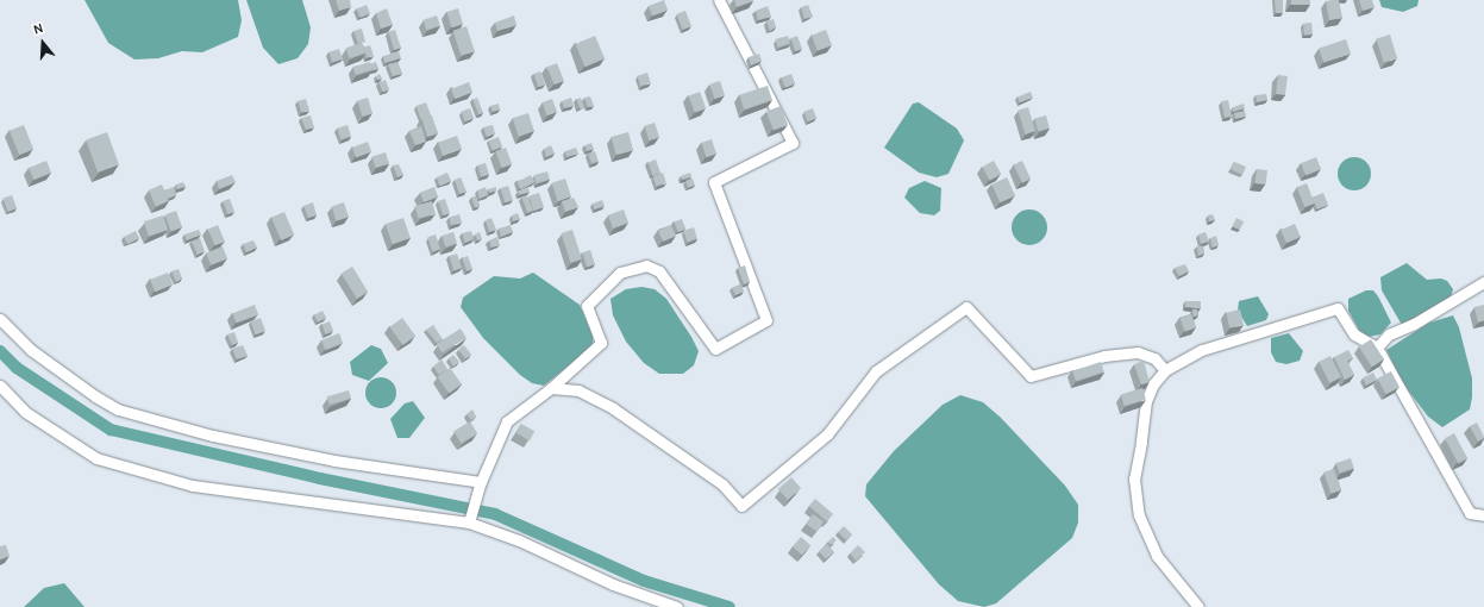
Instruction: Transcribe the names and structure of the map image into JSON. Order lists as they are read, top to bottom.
{
  "north": "top"
}
